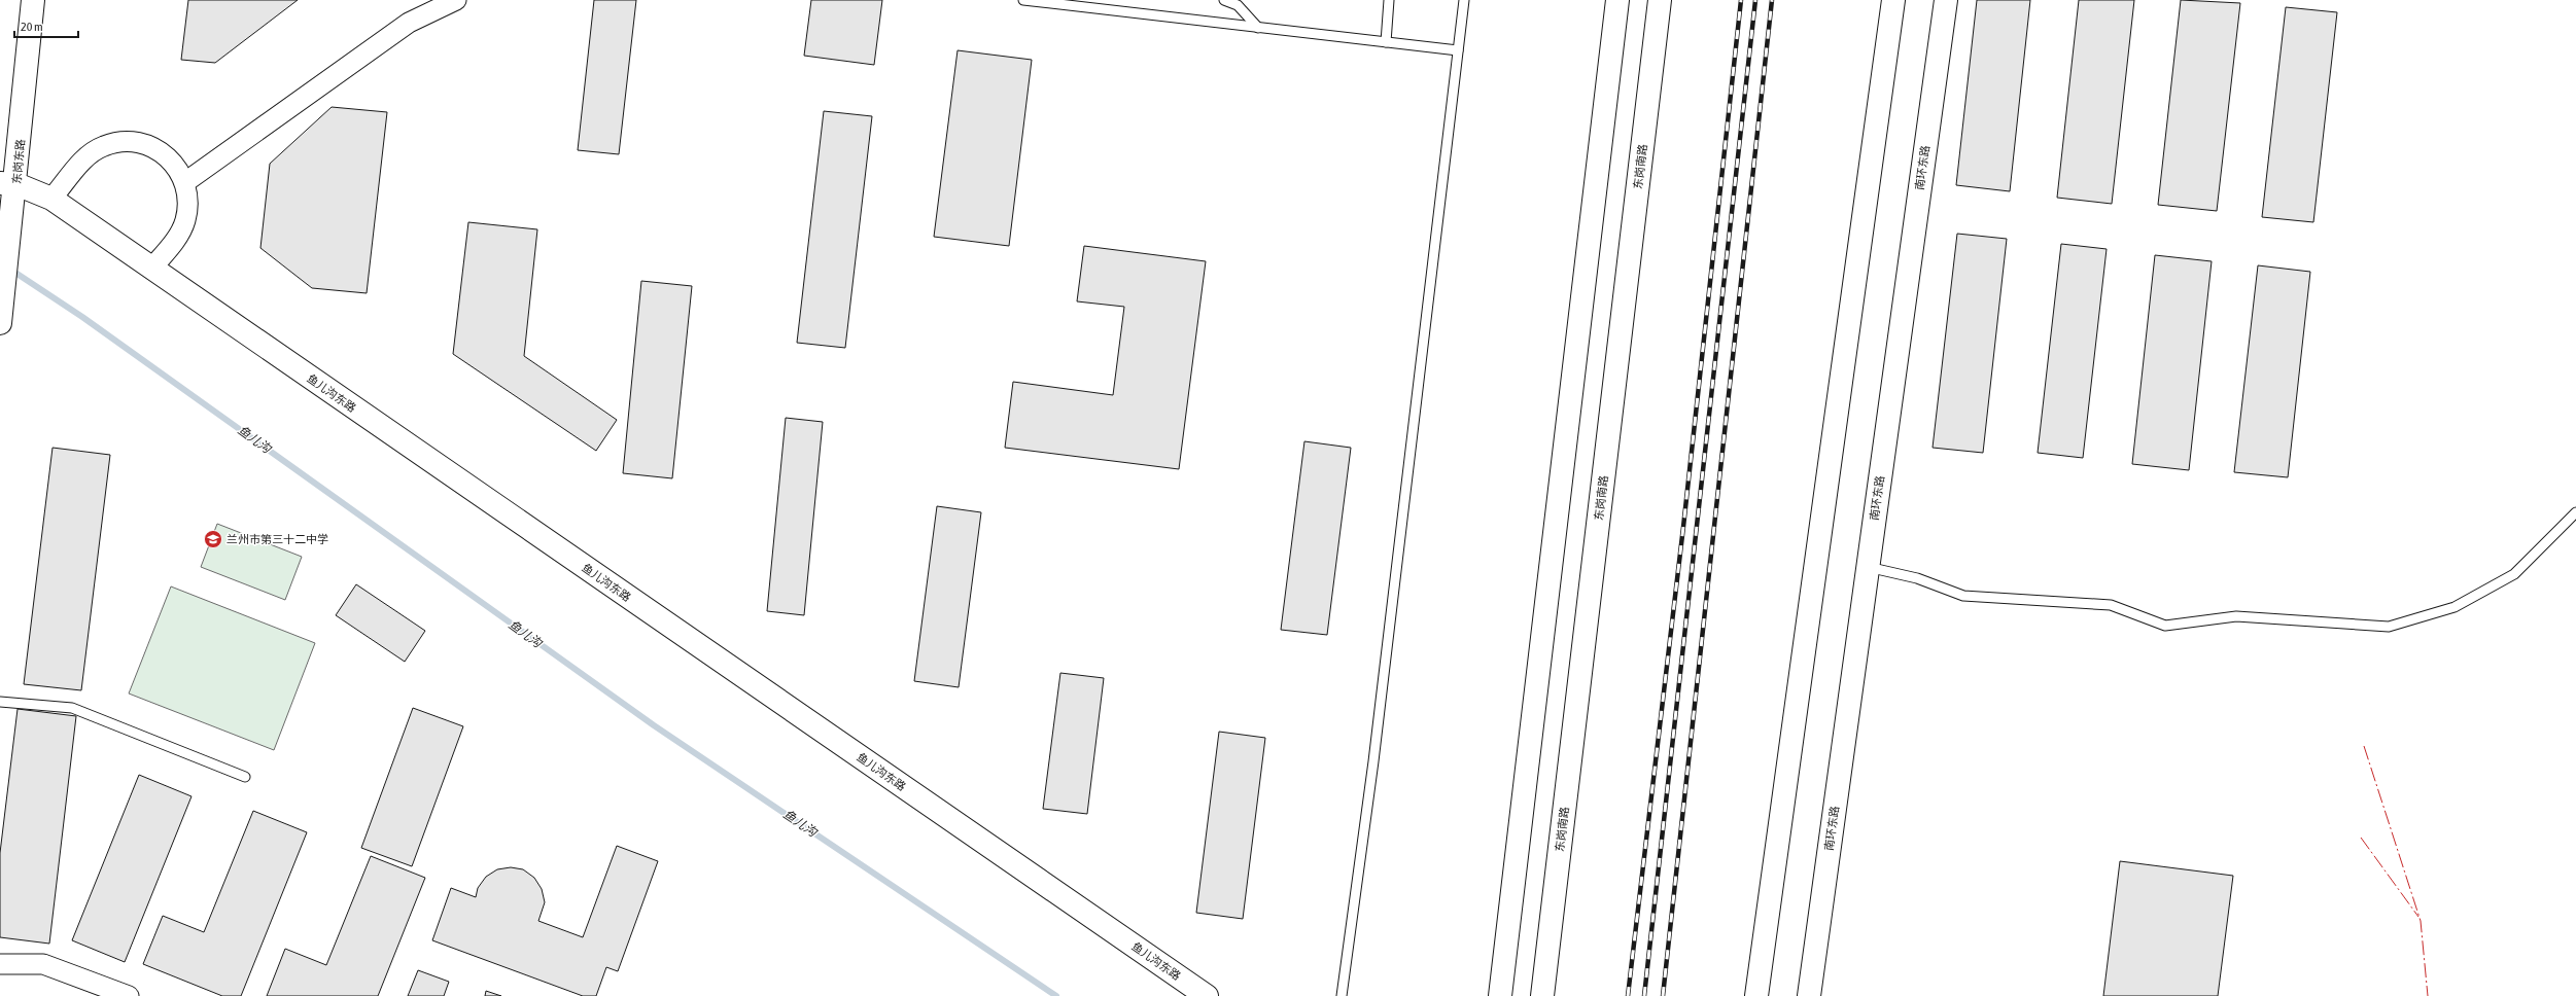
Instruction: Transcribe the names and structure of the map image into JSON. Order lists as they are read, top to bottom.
{
  "streets": {
    "main road": [
      "东岗东路",
      "东岗南路",
      "南环东路",
      "鱼儿沟东路"
    ]
  },
  "crossings": [
    ["东岗东路", "鱼儿沟东路"]
  ],
  "water": ["鱼儿沟"],
  "places": {
    "school or university": ["兰州市第三十二中学"]
  },
  "scale_bar": "20 m"
}
